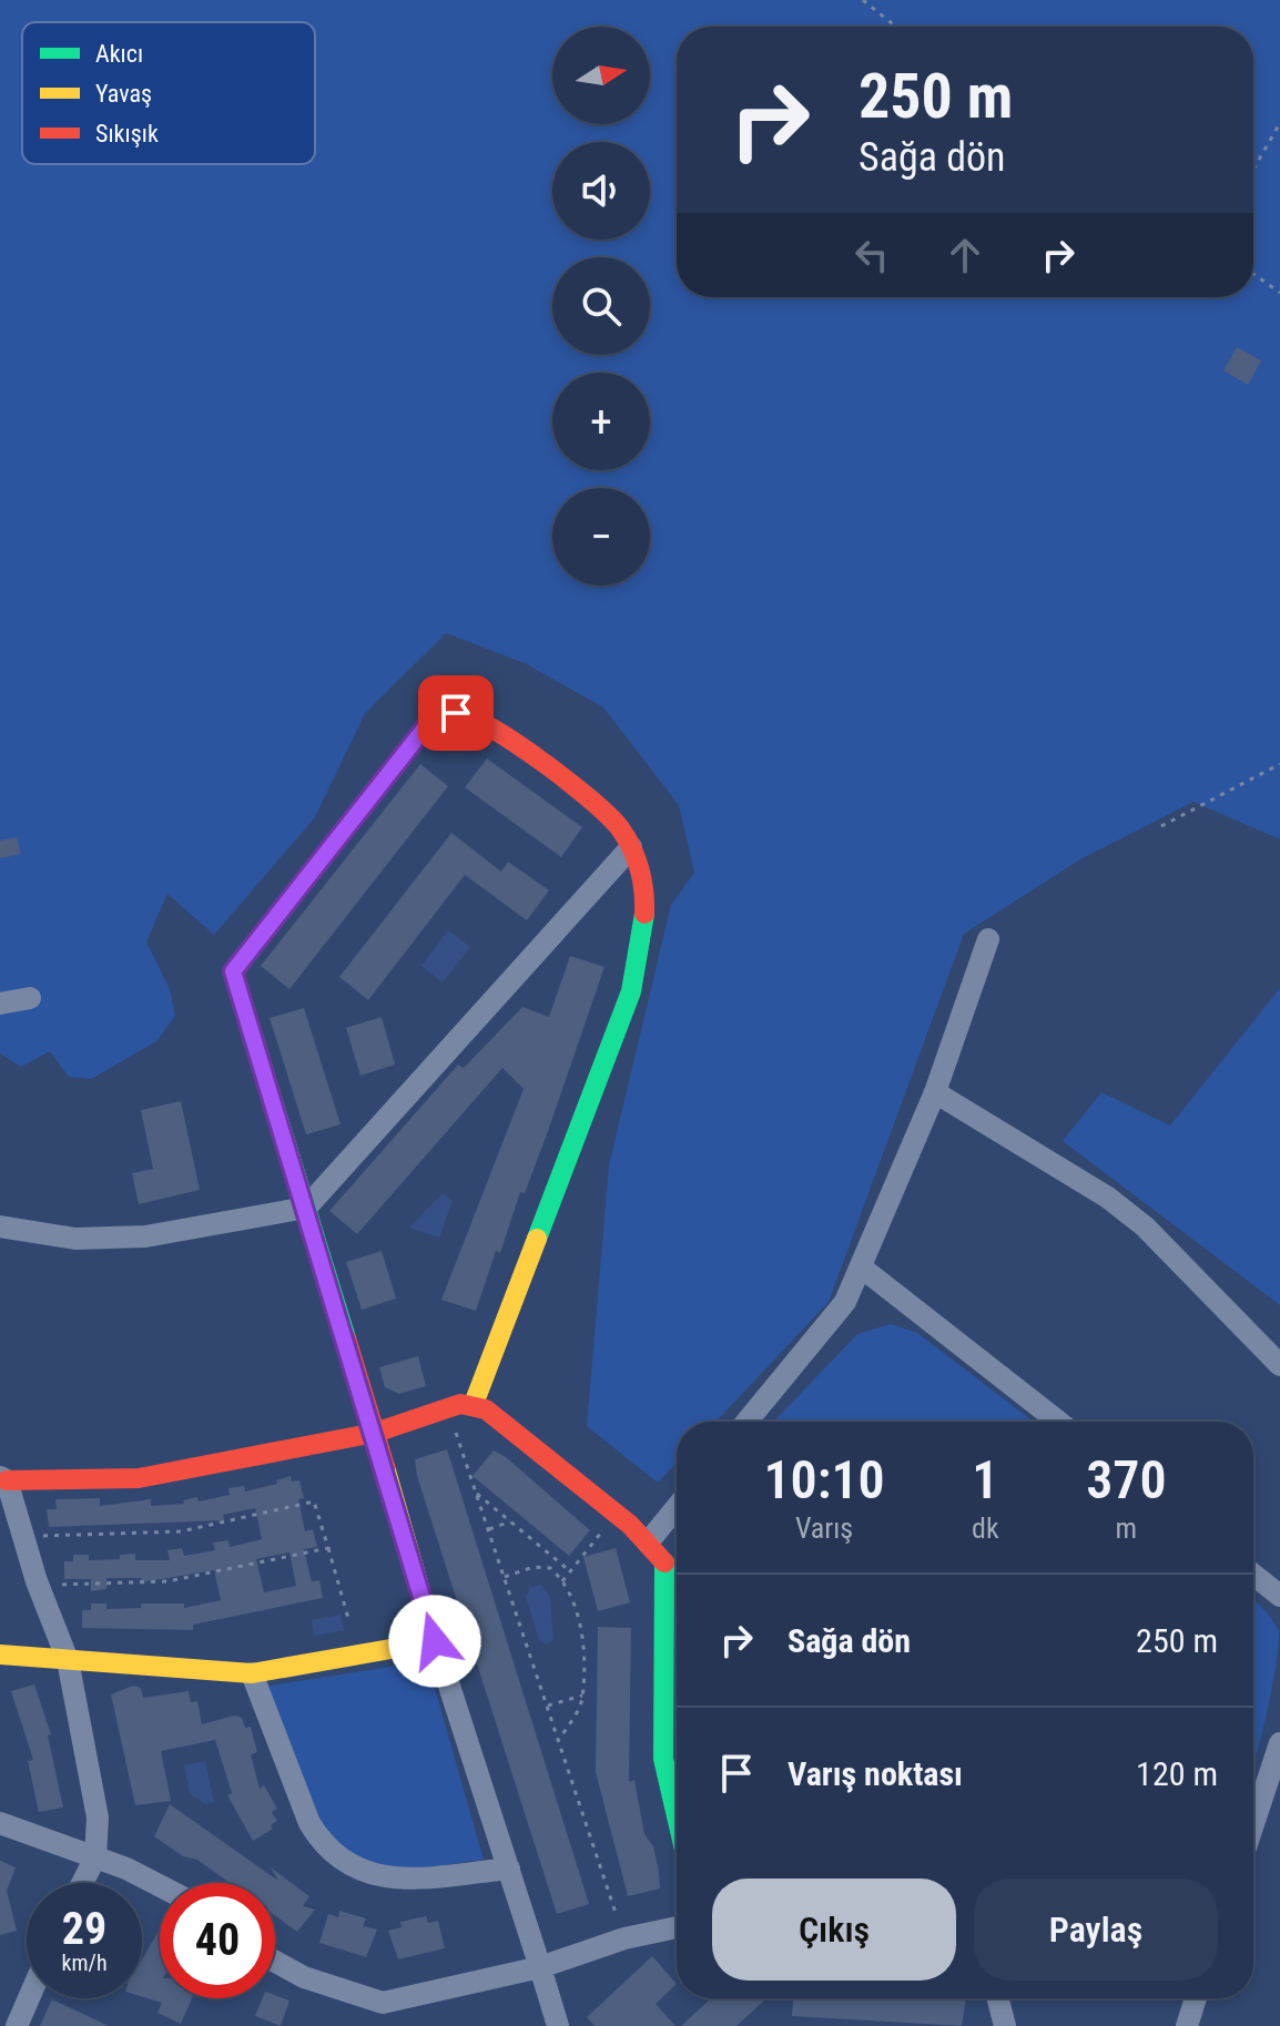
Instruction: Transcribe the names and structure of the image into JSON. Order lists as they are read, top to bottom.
{
  "legend": ["Akıcı", "Yavaş", "Sıkışık"],
  "north": "right",
  "page": {
    "map_buttons": ["+", "−"],
    "turn": ["250 m", "Sağa dön"],
    "eta": [
      "10:10",
      "Varış",
      "1",
      "dk",
      "370",
      "m"
    ],
    "list": [
      {
        "name": "Sağa dön",
        "value": "250 m"
      },
      {
        "name": "Varış noktası",
        "value": "120 m"
      }
    ],
    "buttons": ["Çıkış", "Paylaş"],
    "speed": "29 km/h",
    "limit": "40"
  }
}
